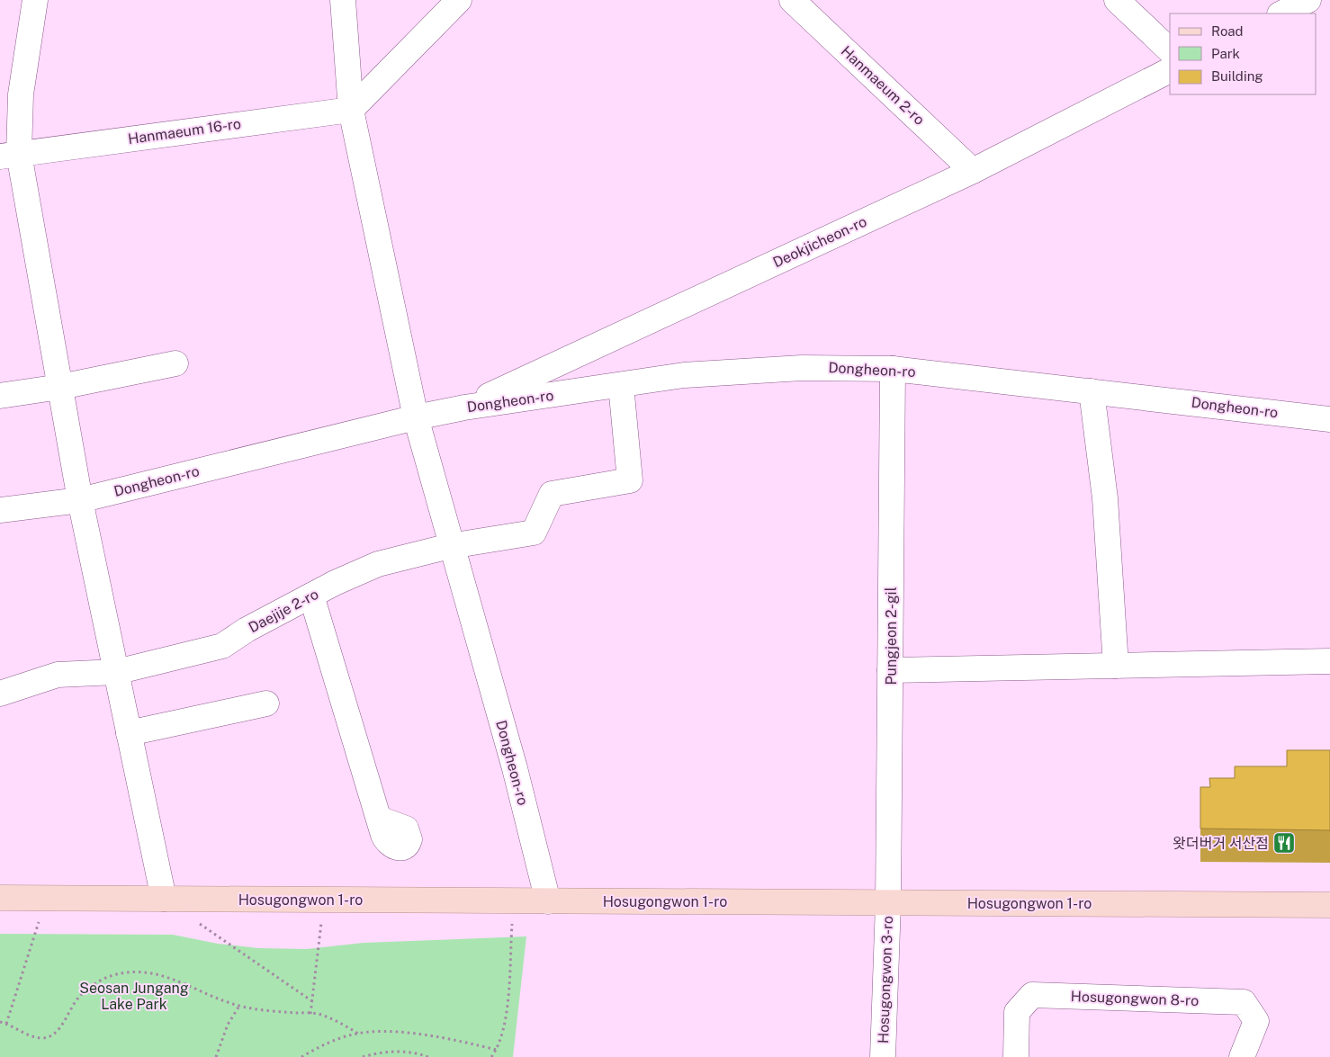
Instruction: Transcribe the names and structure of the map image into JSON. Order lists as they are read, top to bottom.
{
  "streets": {
    "main road": ["Hosugongwon 1-ro"],
    "street": [
      "Hanmaeum 2-ro",
      "Hanmaeum 16-ro",
      "Deokjicheon-ro",
      "Dongheon-ro",
      "Daejije 2-ro",
      "Pungjeon 2-gil",
      "Hosugongwon 3-ro",
      "Hosugongwon 8-ro"
    ]
  },
  "crossings": [
    ["Hanmaeum 2-ro", "Deokjicheon-ro"],
    ["Deokjicheon-ro", "Dongheon-ro"],
    ["Dongheon-ro", "Daejije 2-ro"],
    ["Dongheon-ro", "Pungjeon 2-gil"],
    ["Dongheon-ro", "Hosugongwon 1-ro"],
    ["Pungjeon 2-gil", "Hosugongwon 1-ro"],
    ["Pungjeon 2-gil", "Hosugongwon 3-ro"],
    ["Hosugongwon 1-ro", "Hosugongwon 3-ro"]
  ],
  "parks": ["Seosan Jungang Lake Park"],
  "places": {
    "restaurant": ["왓더버거 서산점"]
  },
  "legend": ["Road", "Park", "Building"]
}
